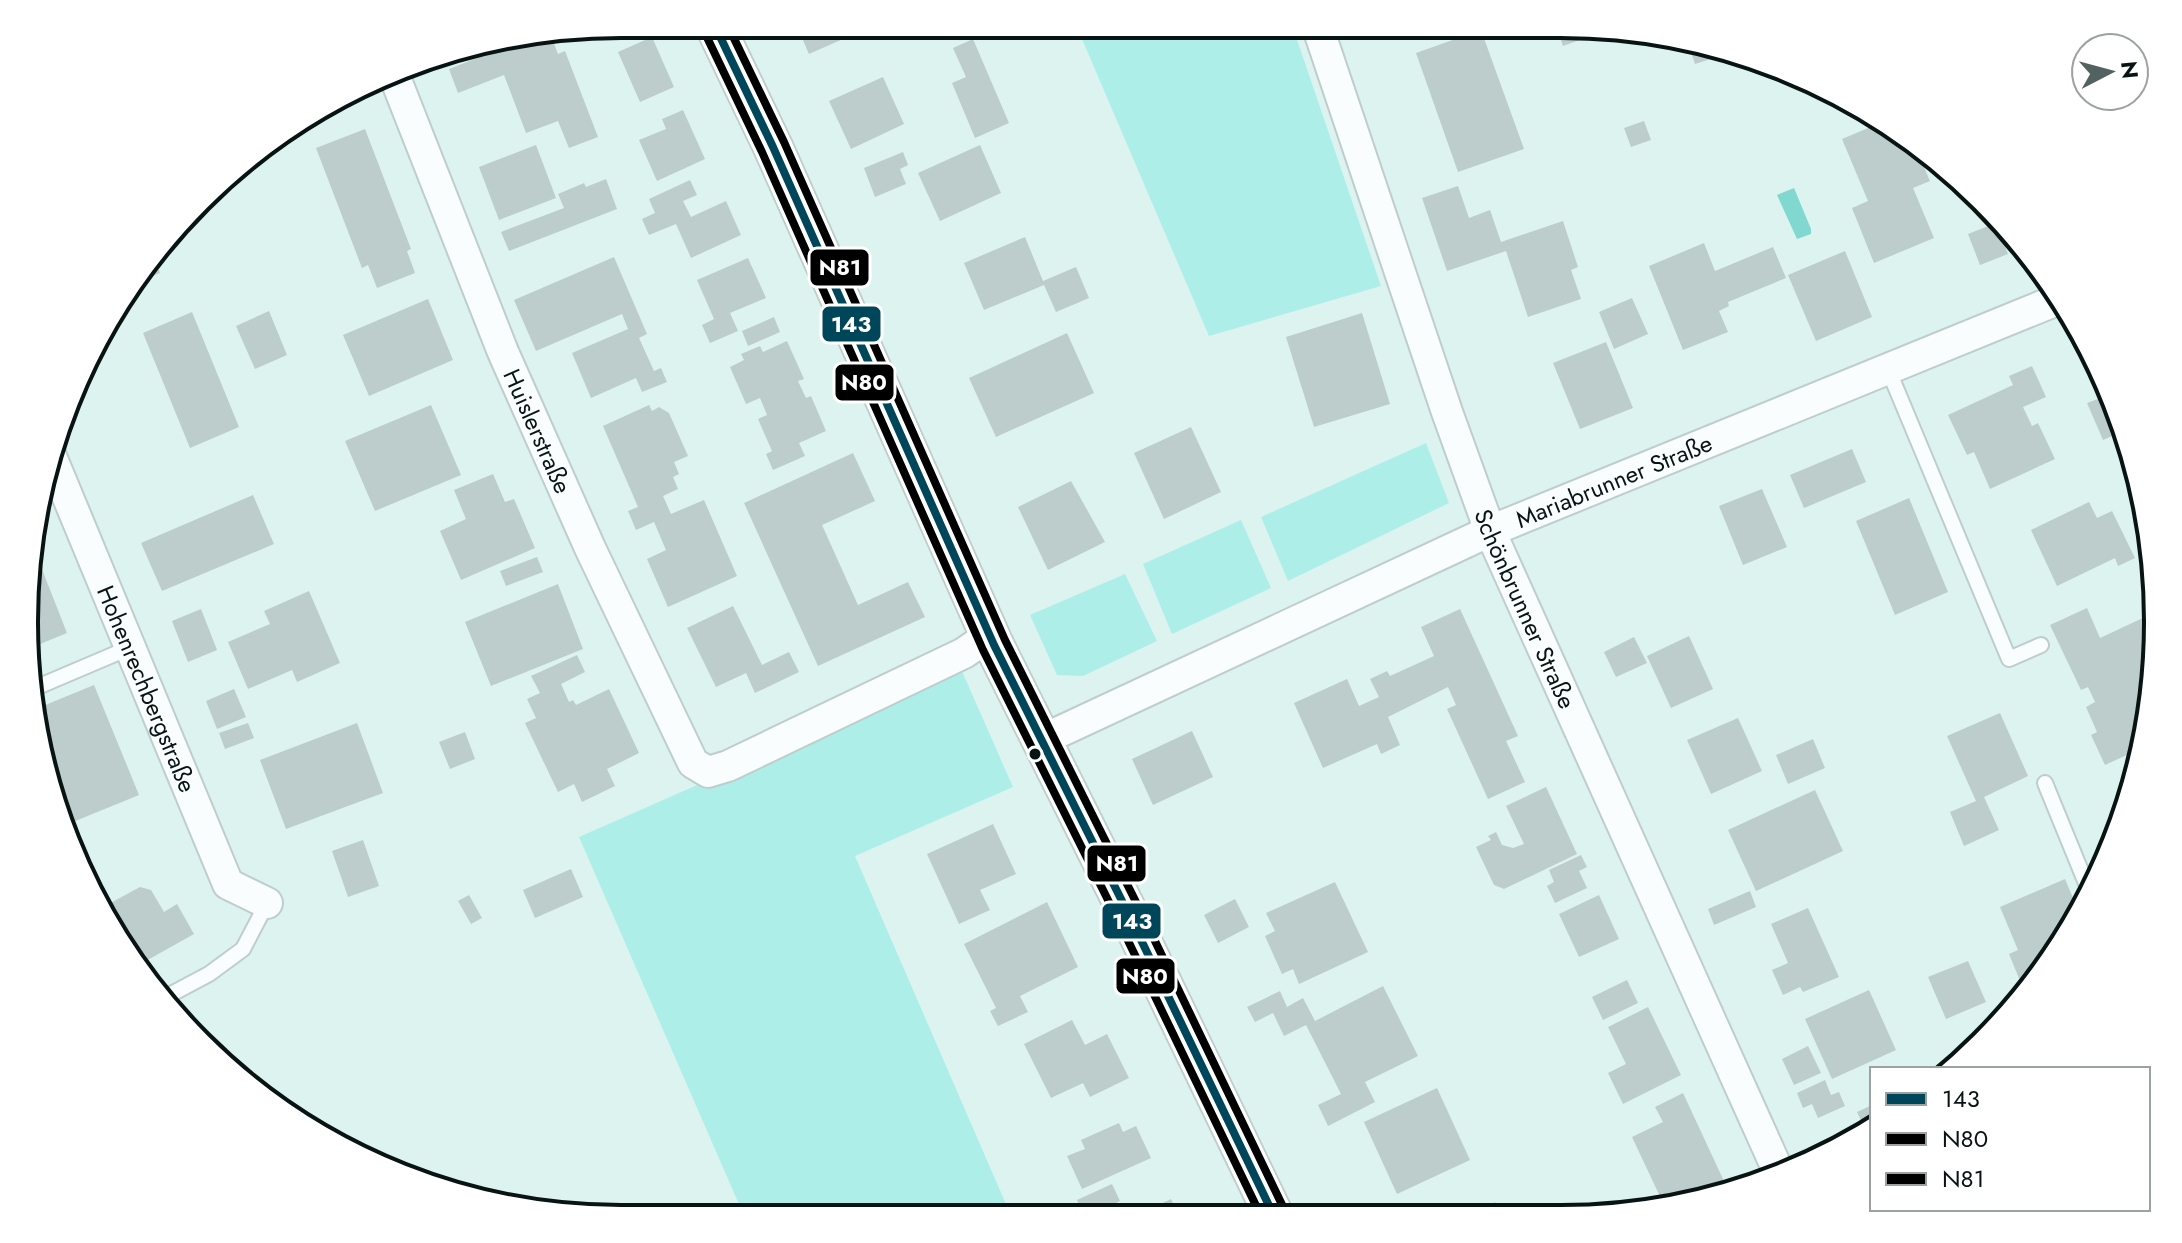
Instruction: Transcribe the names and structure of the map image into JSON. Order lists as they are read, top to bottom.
{
  "streets": {
    "street": [
      "Huislerstraße",
      "Mariabrunner Straße",
      "Schönbrunner Straße",
      "Hohenrechbergstraße"
    ]
  },
  "crossings": [
    ["Mariabrunner Straße", "Schönbrunner Straße"]
  ],
  "lines": ["transit line 143", "transit line N80", "transit line N81"],
  "legend": ["143", "N80", "N81"],
  "north": "right"
}
